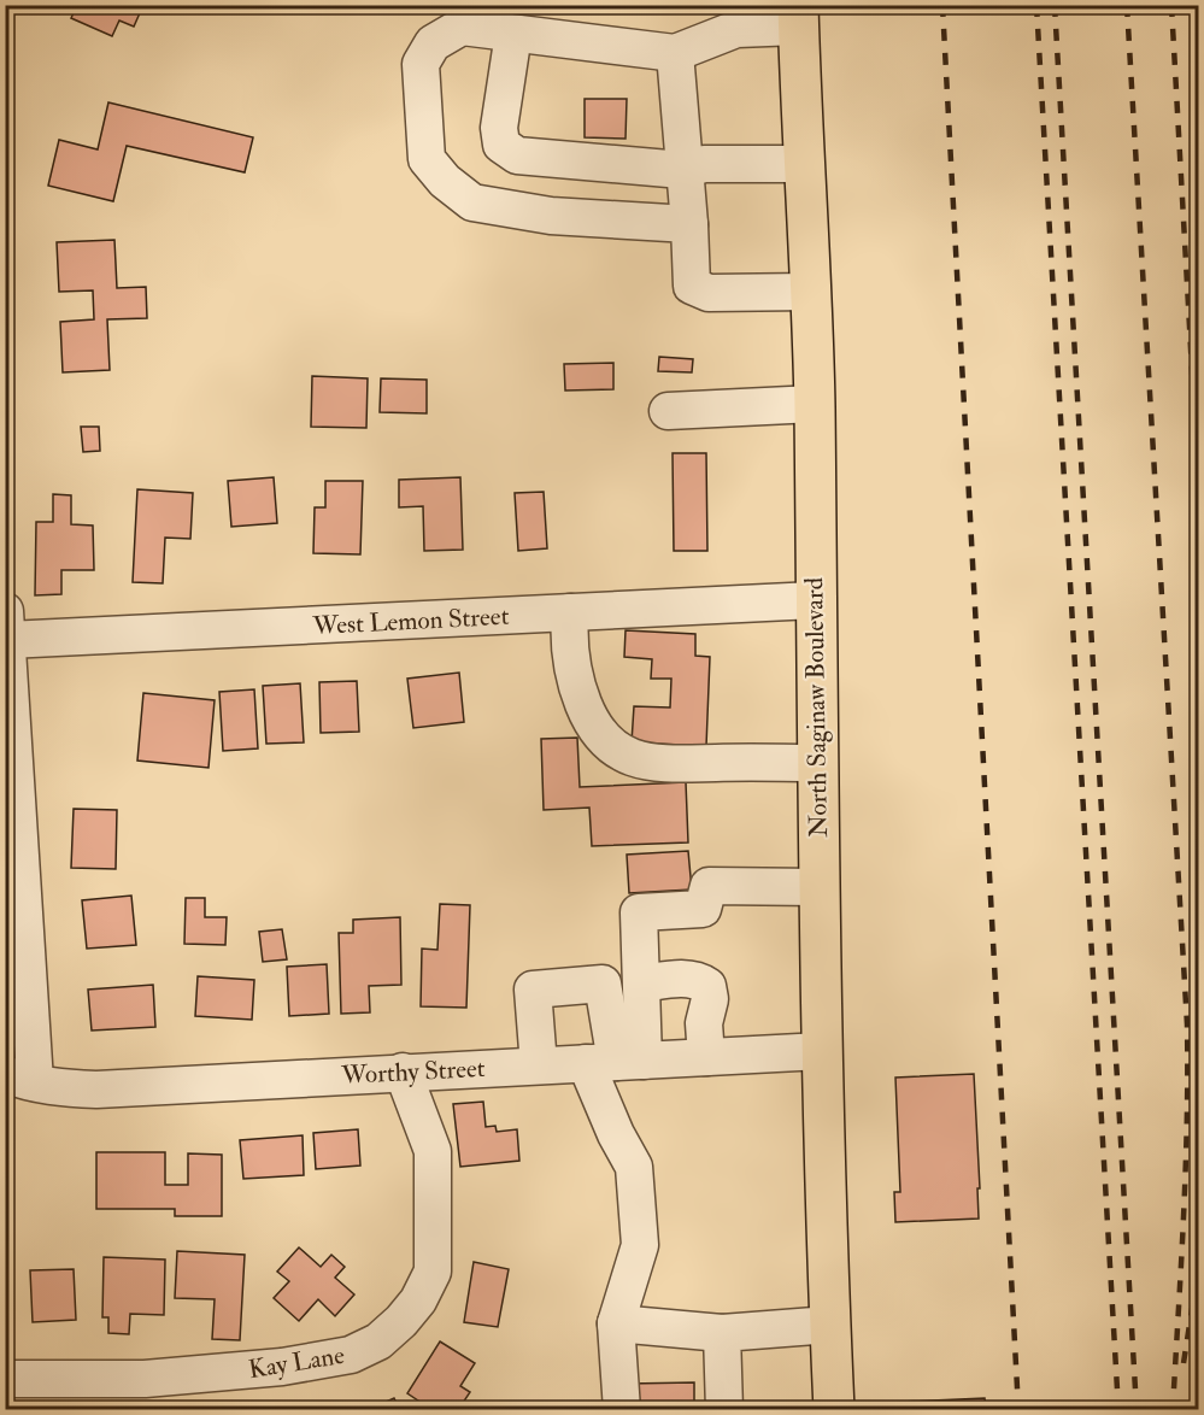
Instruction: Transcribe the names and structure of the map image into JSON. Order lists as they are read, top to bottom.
{
  "streets": {
    "main road": ["North Saginaw Boulevard"],
    "street": ["West Lemon Street", "Worthy Street", "Kay Lane"]
  },
  "crossings": [
    ["West Lemon Street", "North Saginaw Boulevard"],
    ["North Saginaw Boulevard", "Worthy Street"],
    ["Worthy Street", "Kay Lane"]
  ]
}
